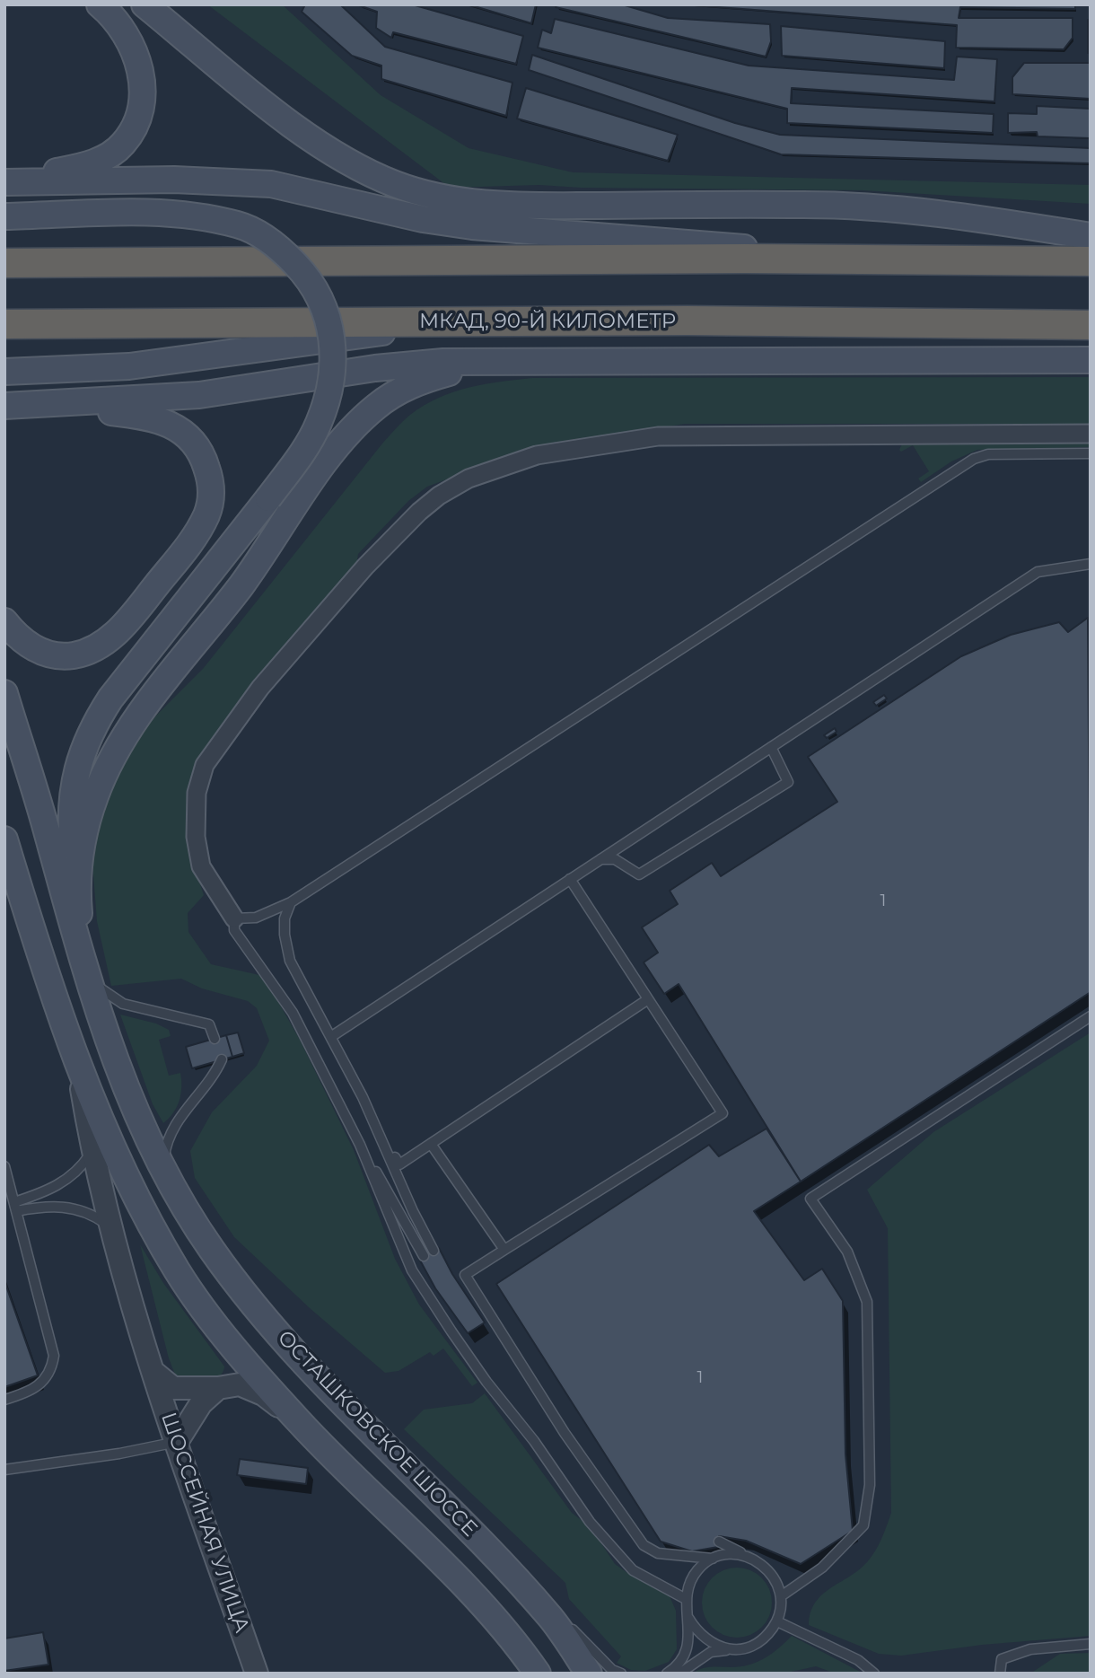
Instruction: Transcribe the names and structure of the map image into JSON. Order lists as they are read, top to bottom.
{
  "streets": {
    "highway": ["МКАД, 90-Й КИЛОМЕТР"],
    "main road": ["ОСТАШКОВСКОЕ ШОССЕ"],
    "street": ["ШОССЕЙНАЯ УЛИЦА"]
  },
  "crossings": [
    ["ОСТАШКОВСКОЕ ШОССЕ", "ШОССЕЙНАЯ УЛИЦА"]
  ],
  "house_numbers": ["1", "1"]
}
